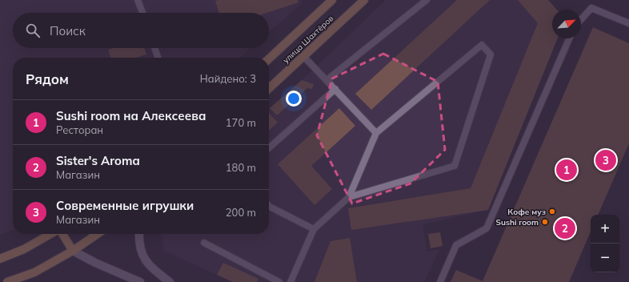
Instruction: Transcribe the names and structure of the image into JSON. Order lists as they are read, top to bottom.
{
  "streets": {
    "main road": ["улица Шахтёров"]
  },
  "places": ["Кофе муз", "Sushi room"],
  "north": "top right",
  "page": {
    "search": "Поиск",
    "heading": ["Рядом", "Найдено: 3"],
    "list": [
      {
        "mark": "1",
        "name": "Sushi room на Алексеева",
        "note": "Ресторан",
        "value": "170 m"
      },
      {
        "mark": "2",
        "name": "Sister's Aroma",
        "note": "Магазин",
        "value": "180 m"
      },
      {
        "mark": "3",
        "name": "Современные игрушки",
        "note": "Магазин",
        "value": "200 m"
      }
    ],
    "pins": ["3", "1", "2"],
    "map_buttons": ["+", "−"]
  }
}
